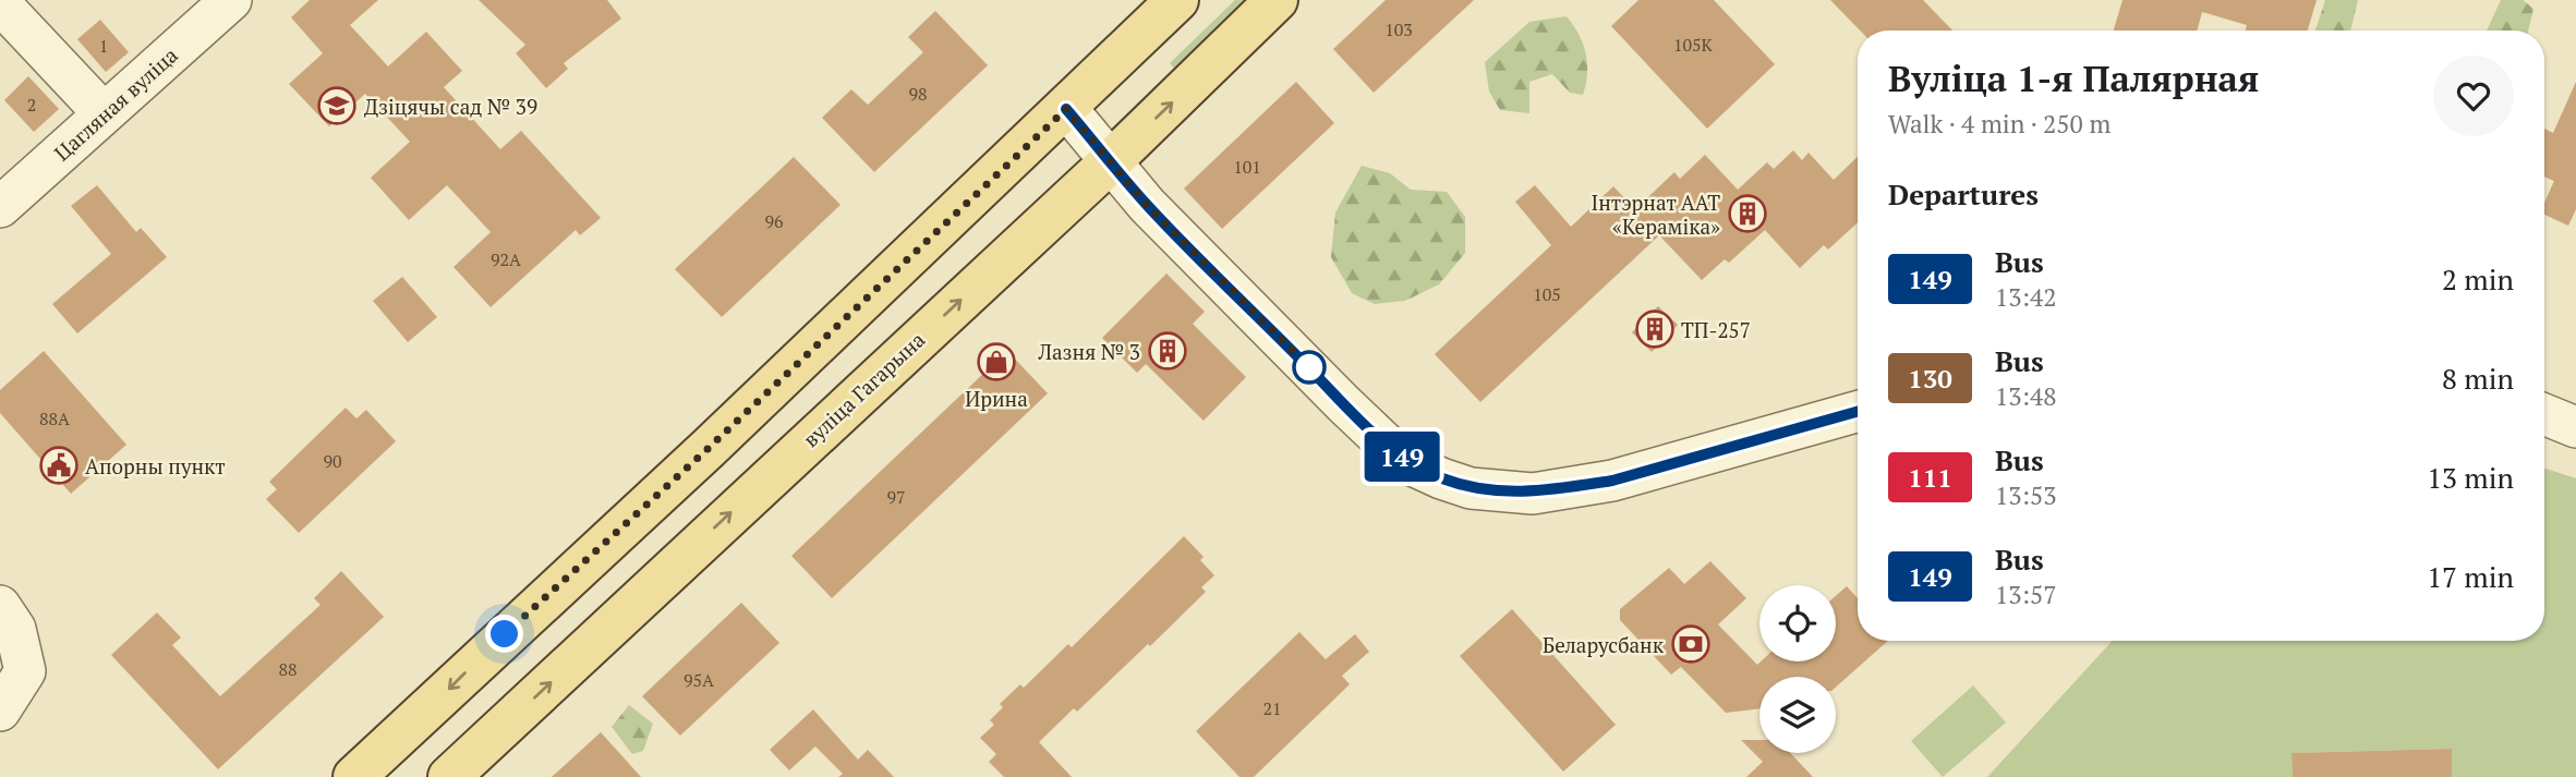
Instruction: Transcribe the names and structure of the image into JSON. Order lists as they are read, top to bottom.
{
  "streets": {
    "main road": ["вуліца Гагарына"],
    "street": ["Цагляная вуліца"]
  },
  "places": {
    "school or university": ["Дзіцячы сад № 39"],
    "building": ["Інтэрнат ААТ «Кераміка»", "ТП-257", "Лазня № 3"],
    "shop": ["Ирина"],
    "public building": ["Апорны пункт"],
    "bank": ["Беларусбанк"]
  },
  "lines": ["bus line 149"],
  "house_numbers": [
    "103",
    "105К",
    "1",
    "98",
    "2",
    "101",
    "96",
    "92А",
    "105",
    "88А",
    "90",
    "97",
    "88",
    "95А",
    "21"
  ],
  "page": {
    "on_map": "149",
    "heading": [
      ["Вуліца 1-я Палярная", "Walk · 4 min · 250 m"],
      "Departures"
    ],
    "list": [
      {
        "mark": "149",
        "name": "Bus",
        "note": "13:42",
        "value": "2 min"
      },
      {
        "mark": "130",
        "name": "Bus",
        "note": "13:48",
        "value": "8 min"
      },
      {
        "mark": "111",
        "name": "Bus",
        "note": "13:53",
        "value": "13 min"
      },
      {
        "mark": "149",
        "name": "Bus",
        "note": "13:57",
        "value": "17 min"
      }
    ]
  }
}
